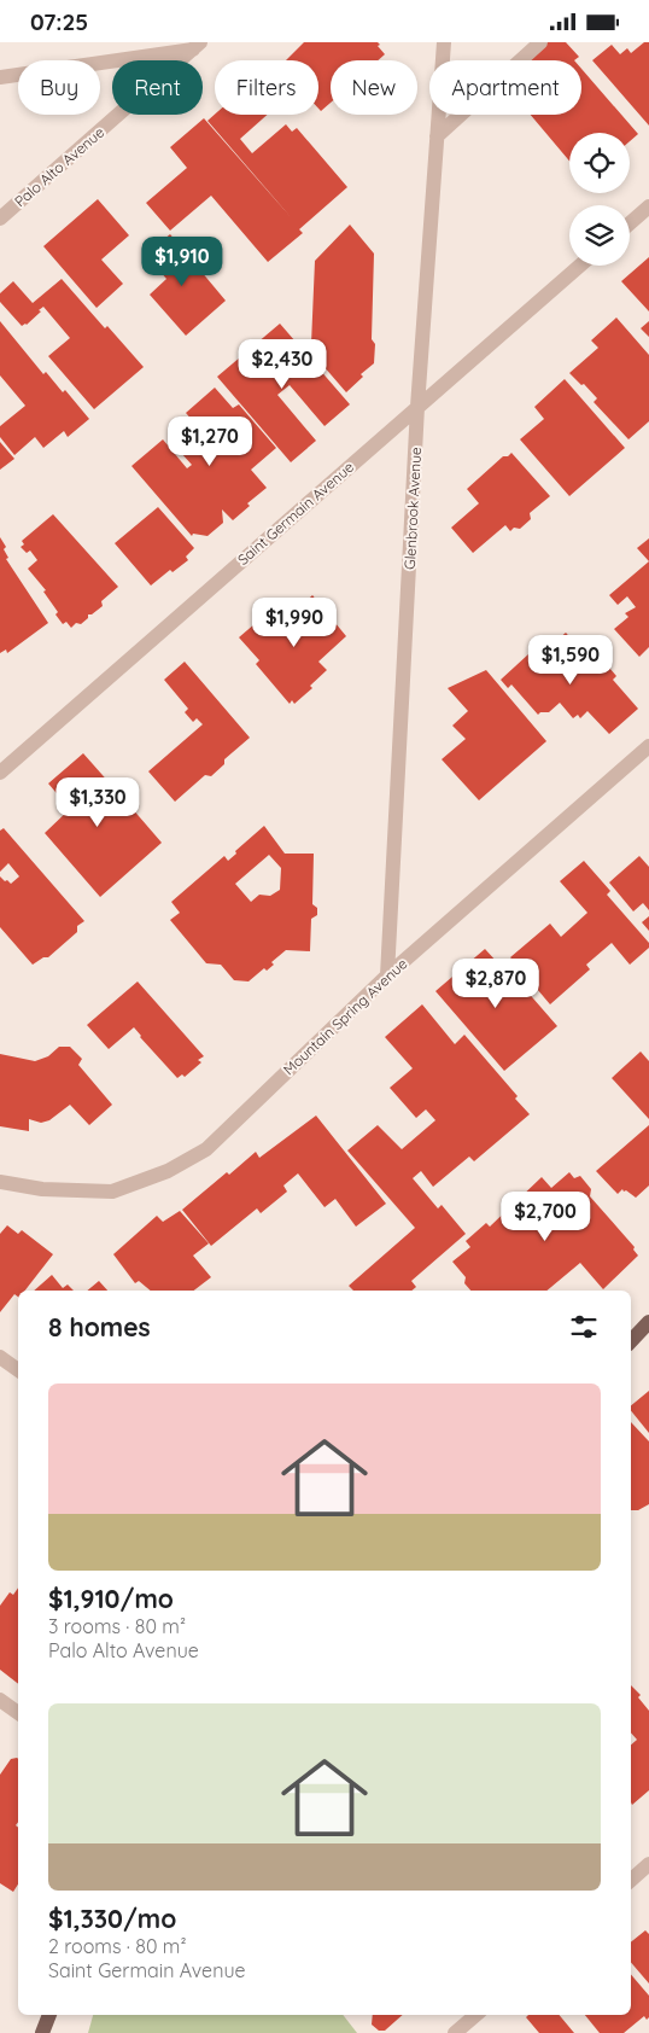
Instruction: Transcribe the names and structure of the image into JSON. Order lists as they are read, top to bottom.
{
  "streets": {
    "street": [
      "Palo Alto Avenue",
      "Glenbrook Avenue",
      "Saint Germain Avenue",
      "Mountain Spring Avenue"
    ]
  },
  "crossings": [
    ["Glenbrook Avenue", "Saint Germain Avenue"],
    ["Glenbrook Avenue", "Mountain Spring Avenue"]
  ],
  "page": {
    "status": "07:25",
    "chip": [
      "Buy",
      "Rent",
      "Filters",
      "New",
      "Apartment"
    ],
    "price": [
      "$1,910",
      "$2,430",
      "$1,270",
      "$1,990",
      "$1,590",
      "$1,330",
      "$2,870",
      "$2,700"
    ],
    "heading": "8 homes",
    "list": [
      {
        "name": "$1,910/mo",
        "note": "3 rooms · 80 m² · Palo Alto Avenue"
      },
      {
        "name": "$1,330/mo",
        "note": "2 rooms · 80 m² · Saint Germain Avenue"
      }
    ]
  }
}
